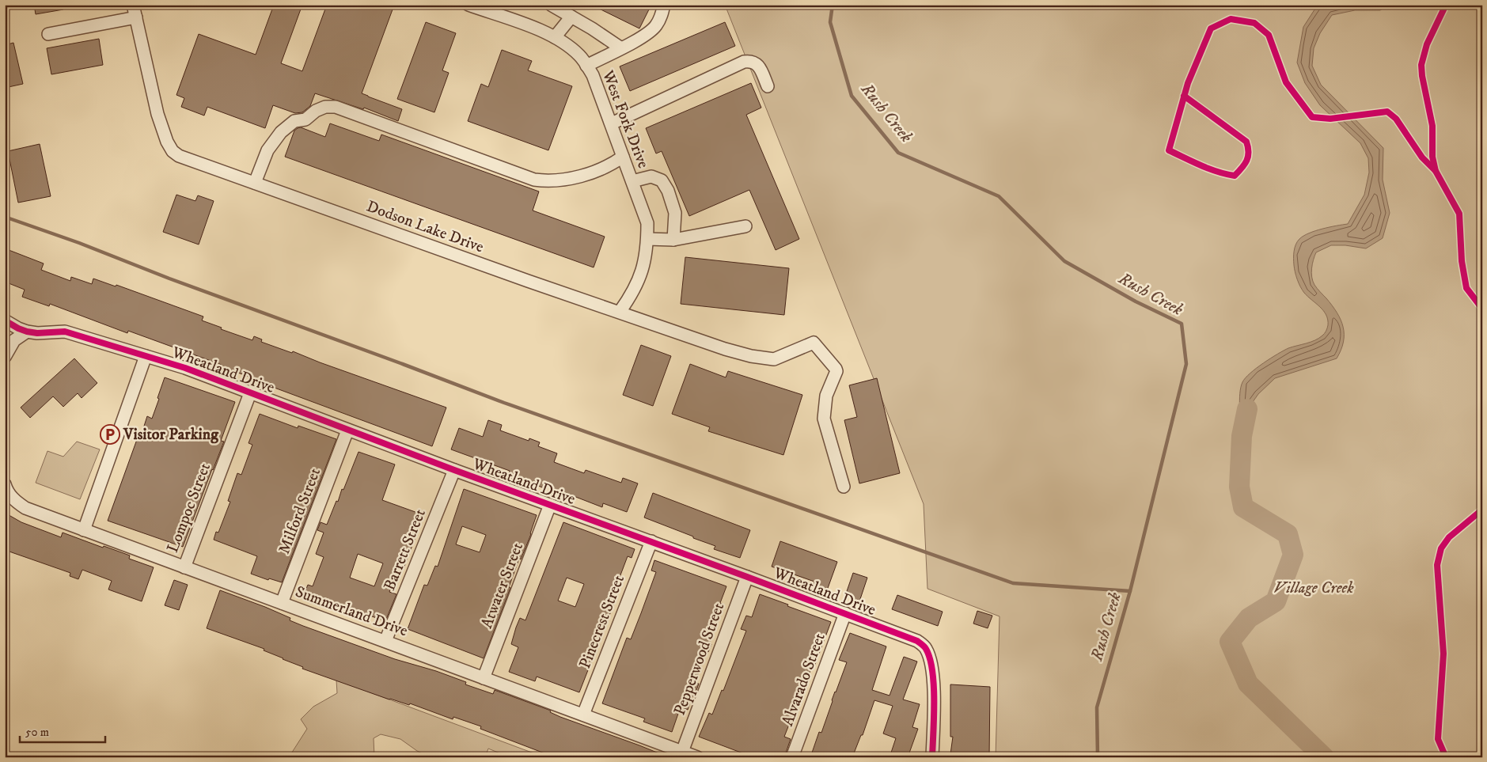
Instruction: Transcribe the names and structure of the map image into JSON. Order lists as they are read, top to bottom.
{
  "streets": {
    "street": [
      "West Fork Drive",
      "Dodson Lake Drive",
      "Wheatland Drive",
      "Lompoc Street",
      "Milford Street",
      "Barrett Street",
      "Atwater Street",
      "Summerland Drive",
      "Pinecrest Street",
      "Pepperwood Street",
      "Alvarado Street"
    ]
  },
  "crossings": [
    ["West Fork Drive", "Dodson Lake Drive"],
    ["Wheatland Drive", "Lompoc Street"],
    ["Wheatland Drive", "Milford Street"],
    ["Wheatland Drive", "Barrett Street"],
    ["Wheatland Drive", "Atwater Street"],
    ["Wheatland Drive", "Pinecrest Street"],
    ["Wheatland Drive", "Pepperwood Street"],
    ["Wheatland Drive", "Alvarado Street"],
    ["Lompoc Street", "Summerland Drive"],
    ["Milford Street", "Summerland Drive"],
    ["Barrett Street", "Summerland Drive"],
    ["Atwater Street", "Summerland Drive"],
    ["Summerland Drive", "Pinecrest Street"],
    ["Summerland Drive", "Pepperwood Street"]
  ],
  "water": ["Rush Creek"],
  "parks": ["Village Creek"],
  "places": {
    "parking": ["Visitor Parking"]
  },
  "scale_bar": "50 m"
}
